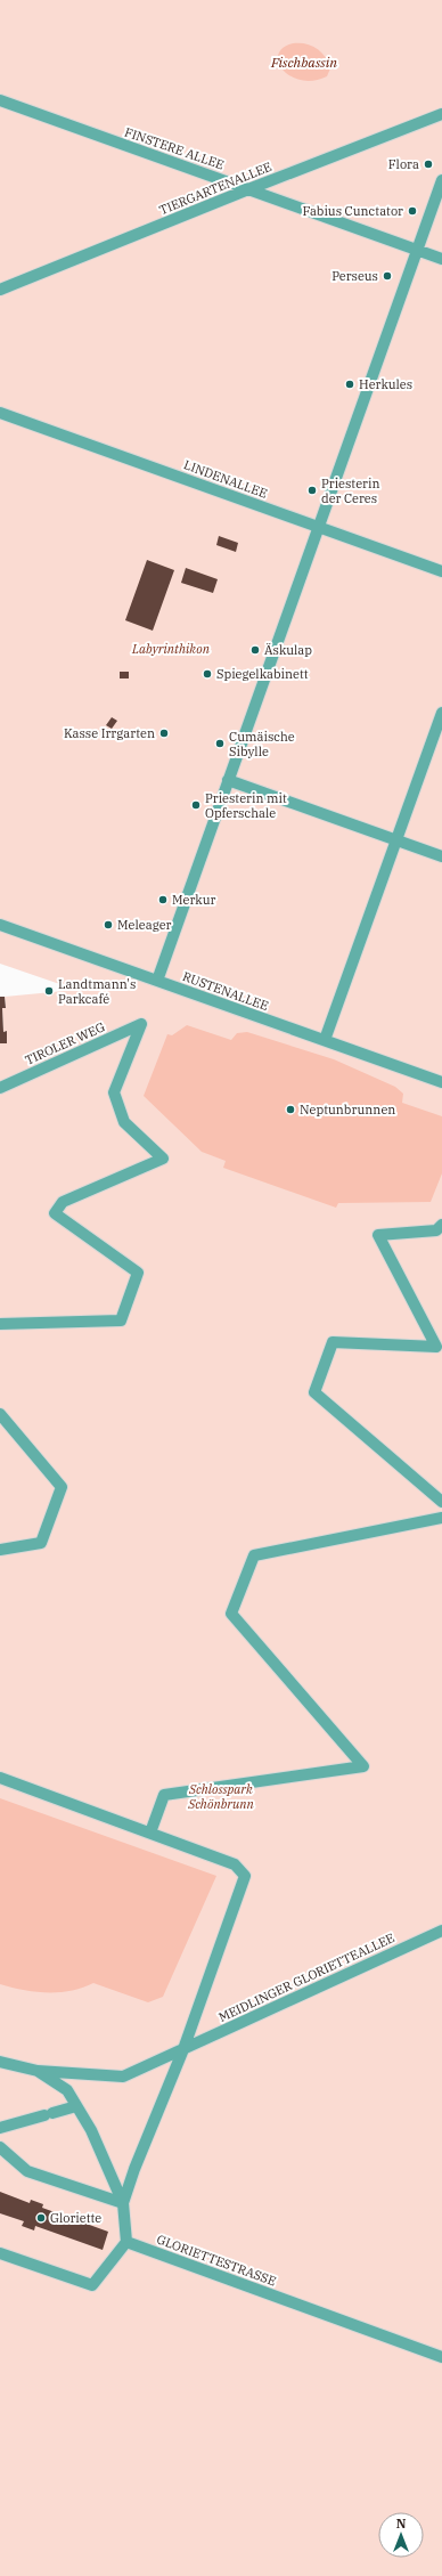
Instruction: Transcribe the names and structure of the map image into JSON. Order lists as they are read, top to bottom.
{
  "streets": {
    "street": [
      "FINSTERE ALLEE",
      "TIERGARTENALLEE",
      "LINDENALLEE",
      "RUSTENALLEE",
      "TIROLER WEG",
      "MEIDLINGER GLORIETTEALLEE",
      "GLORIETTESTRASSE"
    ]
  },
  "crossings": [
    ["FINSTERE ALLEE", "TIERGARTENALLEE"]
  ],
  "water": ["Fischbassin"],
  "parks": ["Labyrinthikon", "Schlosspark Schönbrunn"],
  "places": [
    "Flora",
    "Fabius Cunctator",
    "Perseus",
    "Herkules",
    "Priesterin der Ceres",
    "Äskulap",
    "Spiegelkabinett",
    "Kasse Irrgarten",
    "Cumäische Sibylle",
    "Priesterin mit Opferschale",
    "Merkur",
    "Meleager",
    "Landtmann's Parkcafé",
    "Neptunbrunnen",
    "Gloriette"
  ],
  "north": "top"
}
